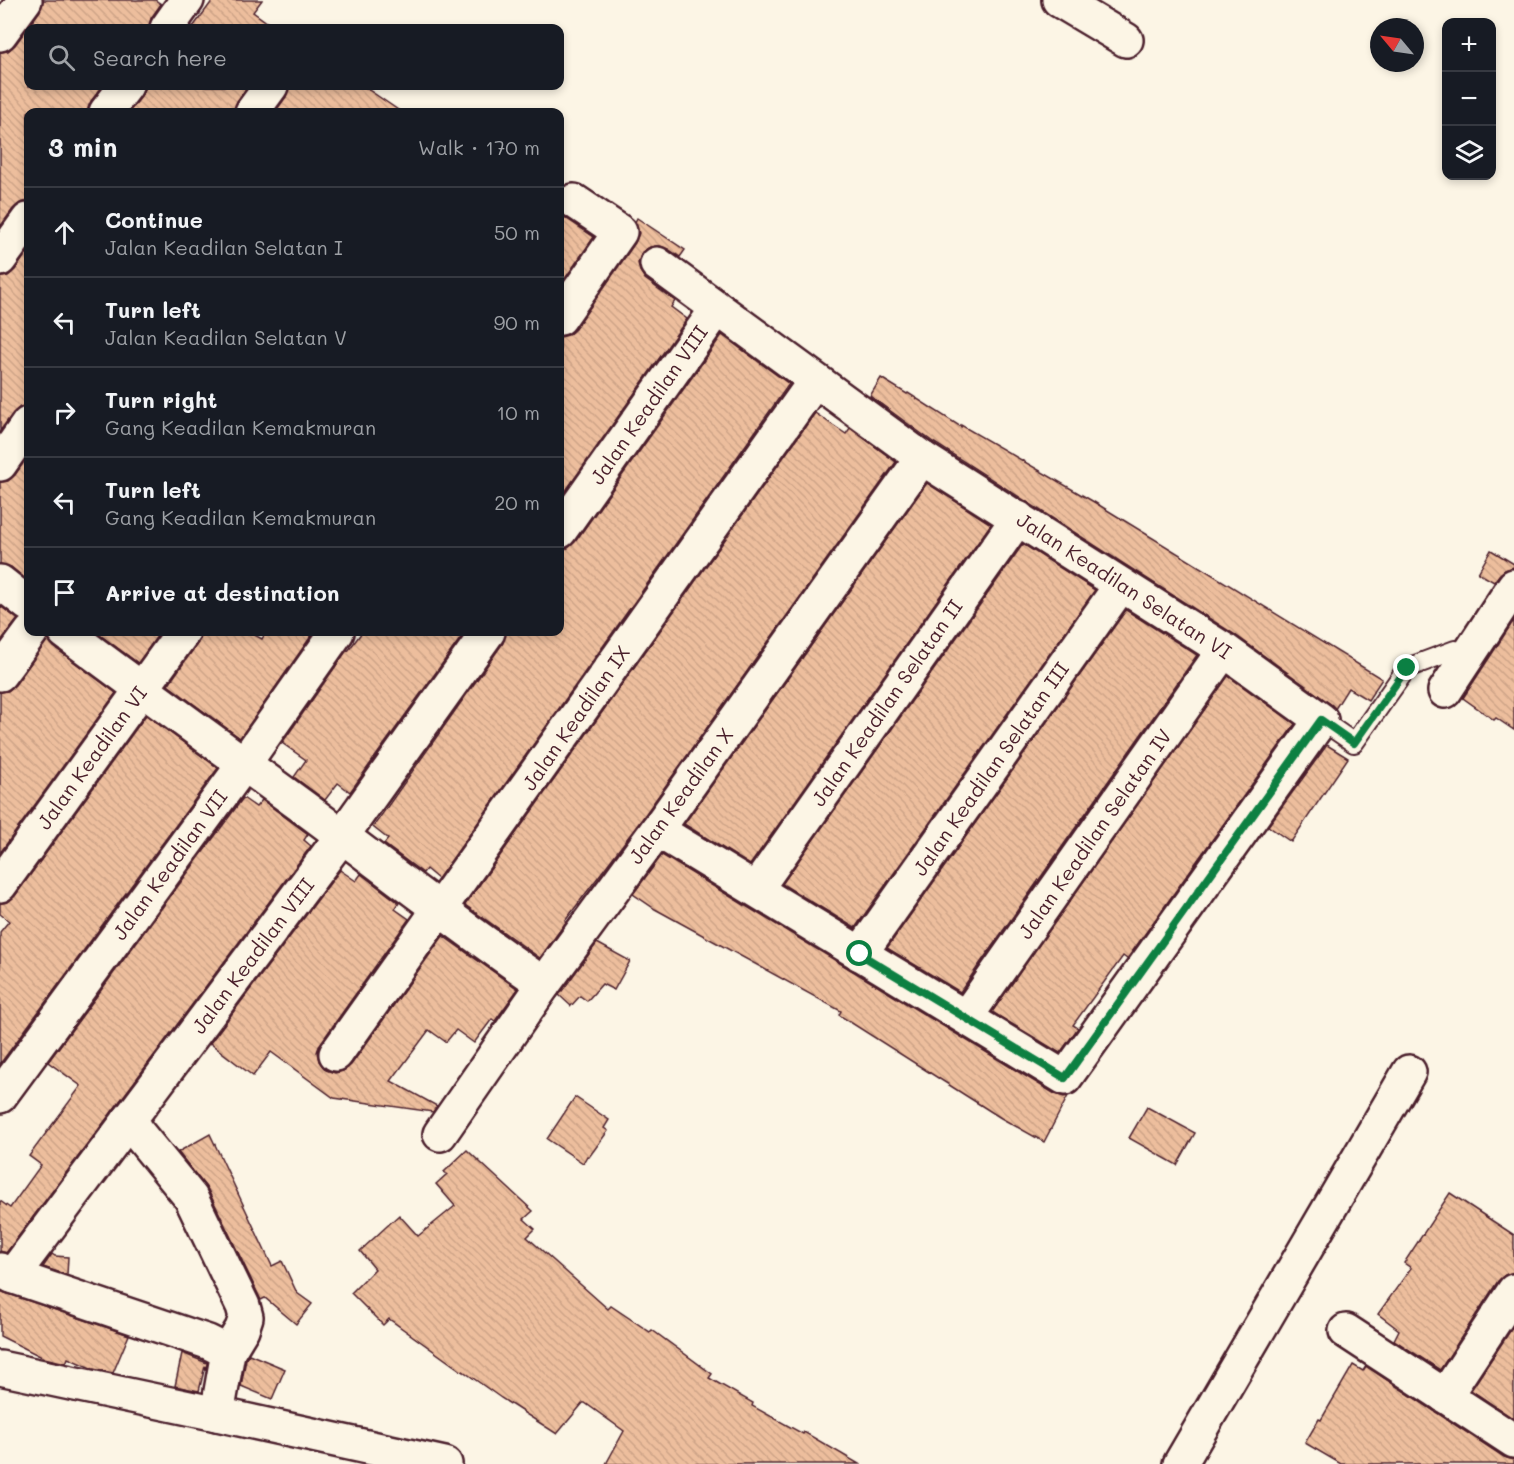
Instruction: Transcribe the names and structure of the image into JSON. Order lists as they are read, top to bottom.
{
  "streets": {
    "street": [
      "Jalan Keadilan VIII",
      "Jalan Keadilan Selatan VI",
      "Jalan Keadilan Selatan II",
      "Jalan Keadilan IX",
      "Jalan Keadilan VI",
      "Jalan Keadilan Selatan III",
      "Jalan Keadilan X",
      "Jalan Keadilan Selatan IV",
      "Jalan Keadilan VII"
    ]
  },
  "crossings": [
    ["Jalan Keadilan VIII", "Jalan Keadilan Selatan VI"],
    ["Jalan Keadilan Selatan VI", "Jalan Keadilan Selatan II"],
    ["Jalan Keadilan Selatan VI", "Jalan Keadilan IX"],
    ["Jalan Keadilan Selatan VI", "Jalan Keadilan Selatan III"],
    ["Jalan Keadilan Selatan VI", "Jalan Keadilan X"],
    ["Jalan Keadilan Selatan VI", "Jalan Keadilan Selatan IV"]
  ],
  "north": "top left",
  "page": {
    "map_buttons": ["+", "−"],
    "search": "Search here",
    "heading": ["3 min", "Walk · 170 m"],
    "list": [
      ["Continue", "Jalan Keadilan Selatan I", "50 m"],
      ["Turn left", "Jalan Keadilan Selatan V", "90 m"],
      ["Turn right", "Gang Keadilan Kemakmuran", "10 m"],
      ["Turn left", "Gang Keadilan Kemakmuran", "20 m"],
      "Arrive at destination"
    ]
  }
}
